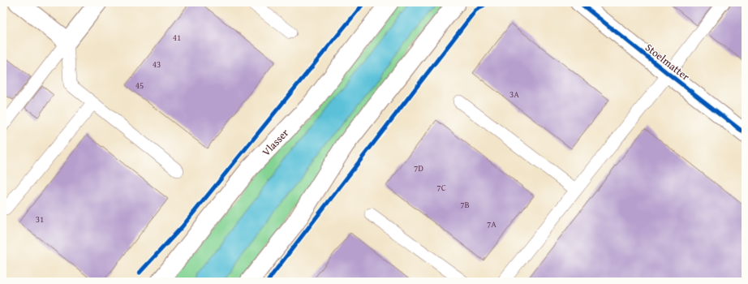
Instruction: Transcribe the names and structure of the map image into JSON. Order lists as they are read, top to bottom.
{
  "streets": {
    "street": ["Stoelmatter", "Vlasser"]
  },
  "house_numbers": [
    "41",
    "43",
    "45",
    "3A",
    "7D",
    "7C",
    "7B",
    "31",
    "7A"
  ]
}
